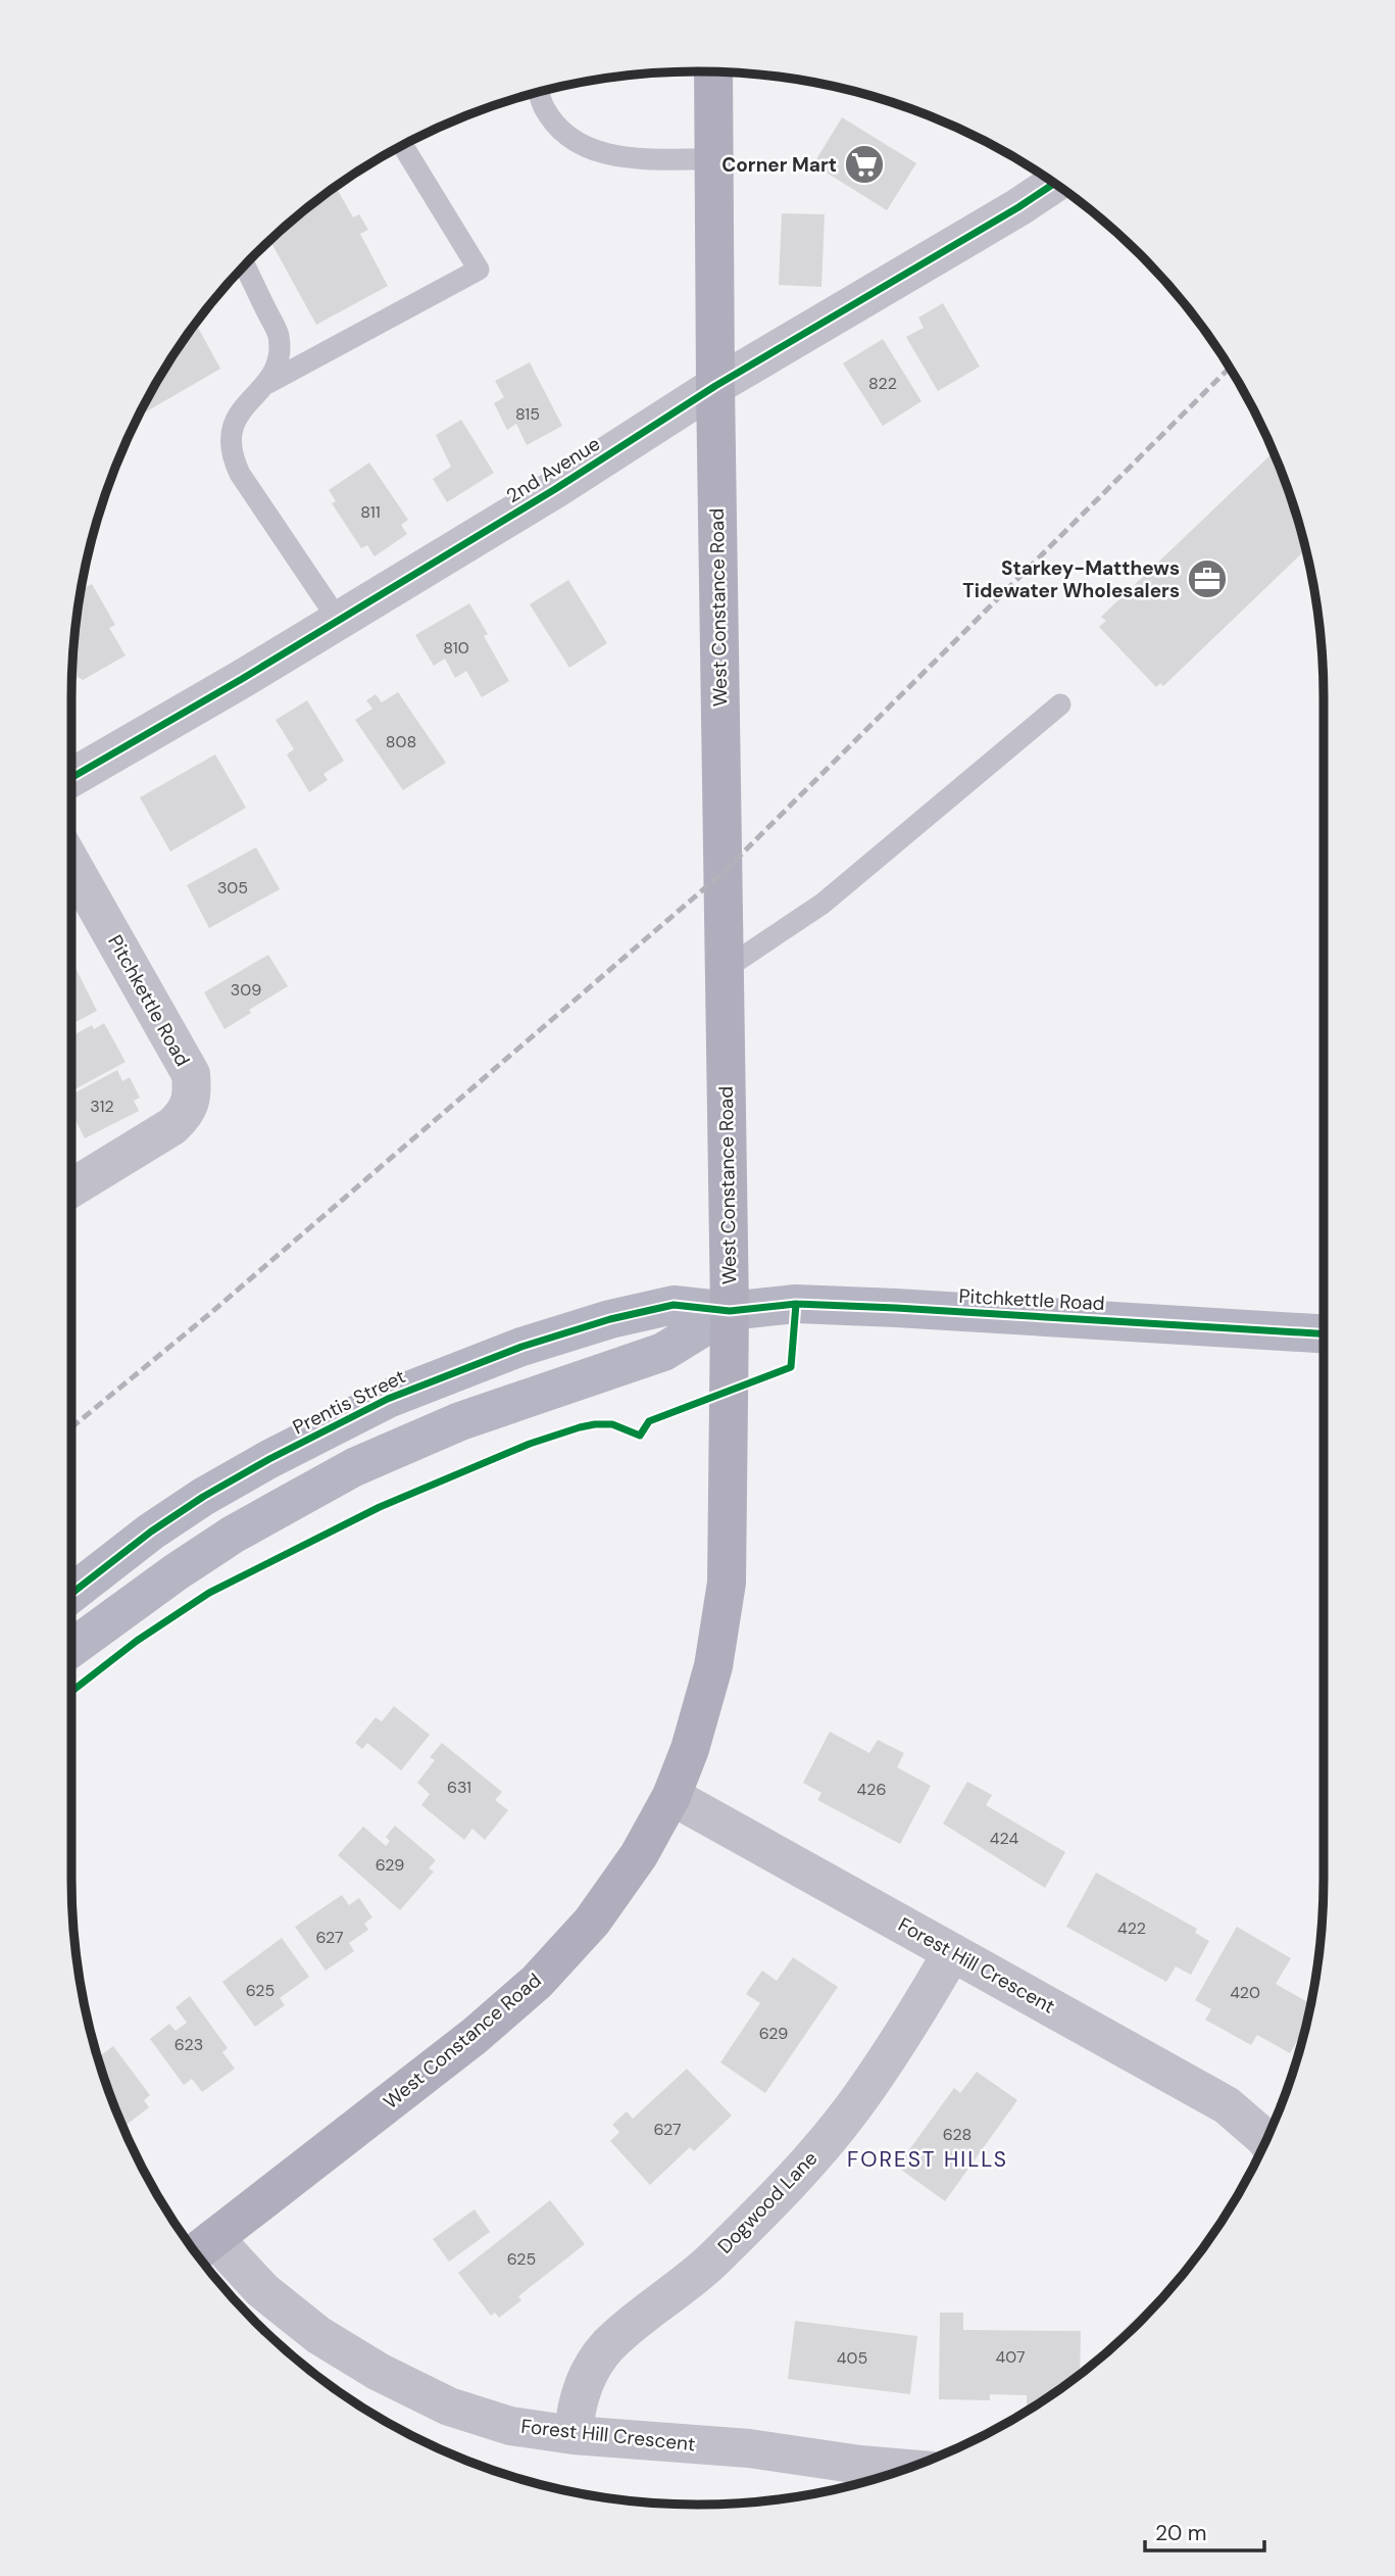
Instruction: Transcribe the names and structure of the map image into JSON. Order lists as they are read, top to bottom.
{
  "streets": {
    "main road": ["West Constance Road"],
    "street": [
      "2nd Avenue",
      "Pitchkettle Road",
      "Prentis Street",
      "Forest Hill Crescent",
      "Dogwood Lane"
    ]
  },
  "crossings": [
    ["2nd Avenue", "West Constance Road"],
    ["West Constance Road", "Pitchkettle Road"],
    ["West Constance Road", "Prentis Street"],
    ["West Constance Road", "Forest Hill Crescent"],
    ["Pitchkettle Road", "Prentis Street"],
    ["Forest Hill Crescent", "Dogwood Lane"]
  ],
  "districts": ["FOREST HILLS"],
  "places": {
    "supermarket": ["Corner Mart"],
    "office": ["Starkey-Matthews Tidewater Wholesalers"]
  },
  "house_numbers": [
    "822",
    "815",
    "811",
    "810",
    "808",
    "305",
    "309",
    "312",
    "631",
    "426",
    "424",
    "629",
    "422",
    "627",
    "625",
    "420",
    "629",
    "623",
    "627",
    "628",
    "625",
    "407",
    "405"
  ],
  "scale_bar": "20 m"
}
